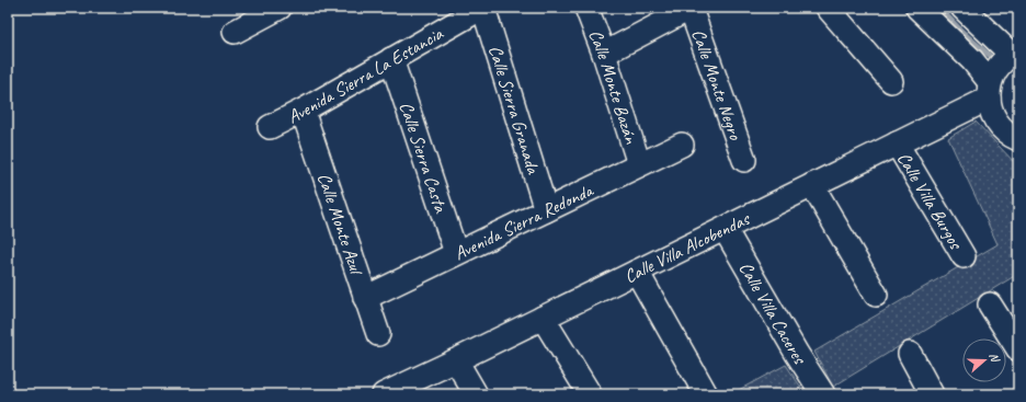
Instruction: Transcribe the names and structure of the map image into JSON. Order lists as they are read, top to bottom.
{
  "streets": {
    "street": [
      "Avenida Sierra La Estancia",
      "Calle Monte Negro",
      "Calle Monte Bazán",
      "Calle Sierra Granada",
      "Calle Sierra Casta",
      "Calle Villa Burgos",
      "Avenida Sierra Redonda",
      "Calle Monte Azul",
      "Calle Villa Alcobendas",
      "Calle Villa Caceres"
    ]
  },
  "crossings": [
    ["Avenida Sierra La Estancia", "Calle Sierra Granada"],
    ["Avenida Sierra La Estancia", "Calle Sierra Casta"],
    ["Avenida Sierra La Estancia", "Calle Monte Azul"],
    ["Calle Monte Bazán", "Avenida Sierra Redonda"],
    ["Calle Sierra Granada", "Avenida Sierra Redonda"],
    ["Calle Sierra Casta", "Avenida Sierra Redonda"],
    ["Calle Villa Burgos", "Calle Villa Alcobendas"],
    ["Avenida Sierra Redonda", "Calle Monte Azul"],
    ["Calle Villa Alcobendas", "Calle Villa Caceres"]
  ],
  "north": "right"
}
